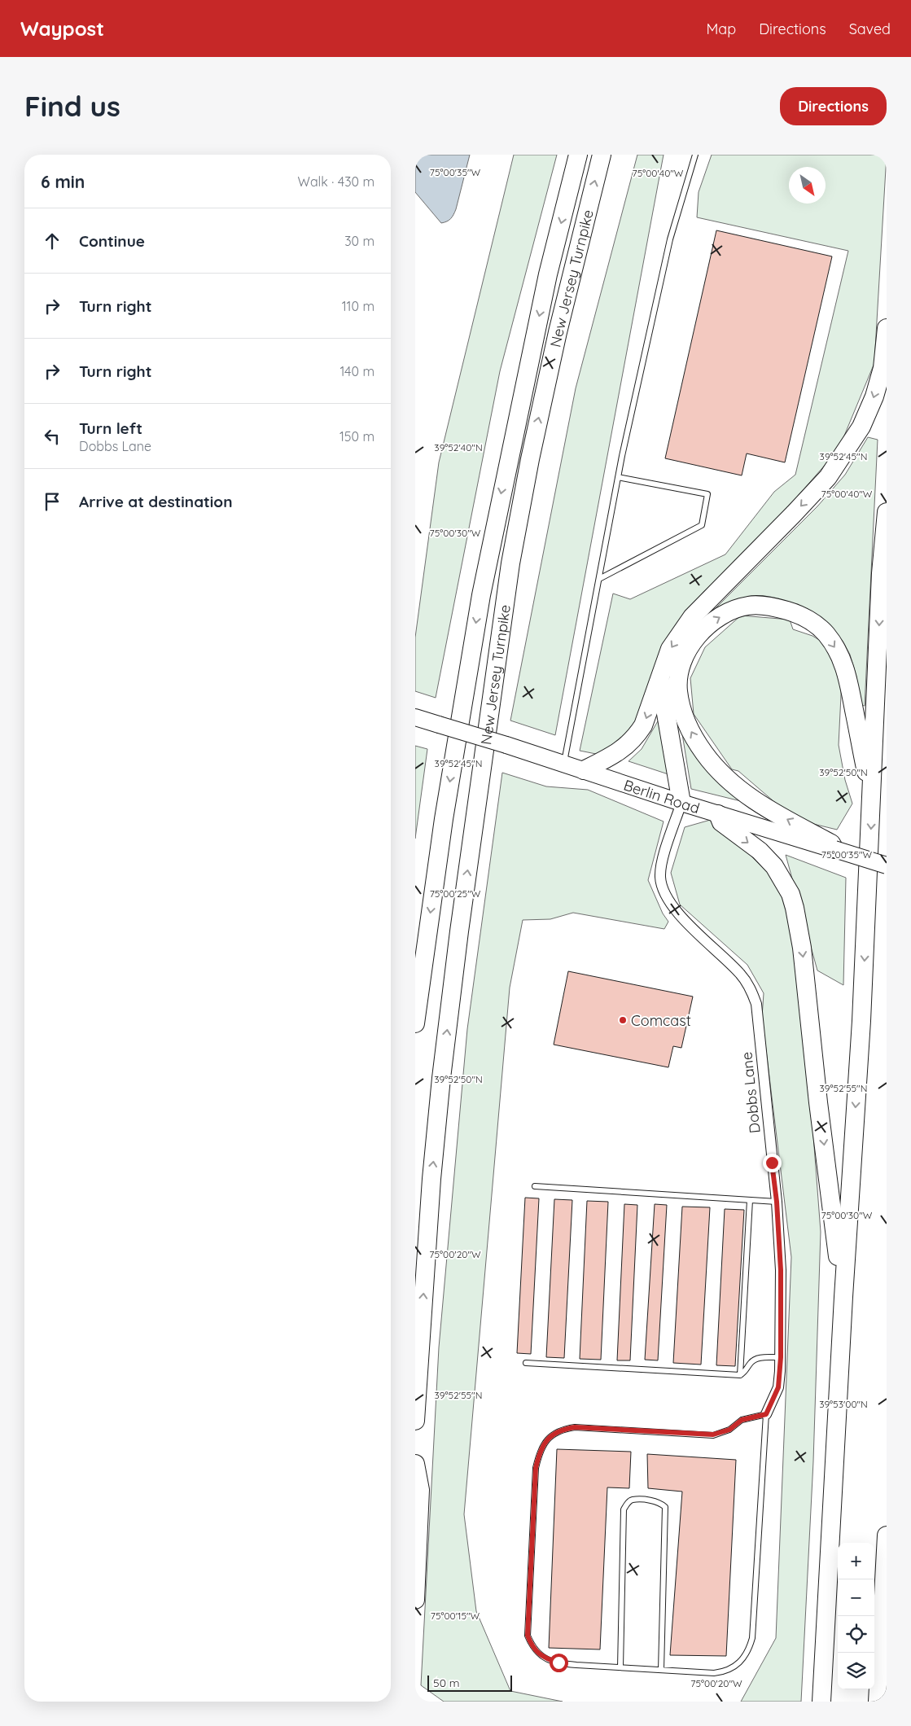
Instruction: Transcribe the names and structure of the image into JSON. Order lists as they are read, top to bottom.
{
  "streets": {
    "highway": ["New Jersey Turnpike"],
    "main road": ["Berlin Road"],
    "street": ["Dobbs Lane"]
  },
  "crossings": [
    ["Berlin Road", "Dobbs Lane"]
  ],
  "places": ["Comcast"],
  "scale_bar": "50 m",
  "north": "bottom right",
  "page": {
    "header": "Waypost",
    "nav": ["Map", "Directions", "Saved"],
    "buttons": "Directions",
    "title": "Find us",
    "heading": ["6 min", "Walk · 430 m"],
    "list": [
      ["Continue", "30 m"],
      ["Turn right", "110 m"],
      ["Turn right", "140 m"],
      ["Turn left", "Dobbs Lane", "150 m"],
      "Arrive at destination"
    ],
    "map_buttons": ["+", "−"],
    "scale": "50 m"
  },
  "coordinates": [
    "75°00'35\"W",
    "75°00'40\"W",
    "39°52'40\"N",
    "39°52'45\"N",
    "75°00'30\"W",
    "39°52'50\"N",
    "75°00'25\"W",
    "39°52'55\"N",
    "75°00'20\"W",
    "39°53'00\"N",
    "75°00'15\"W"
  ]
}
